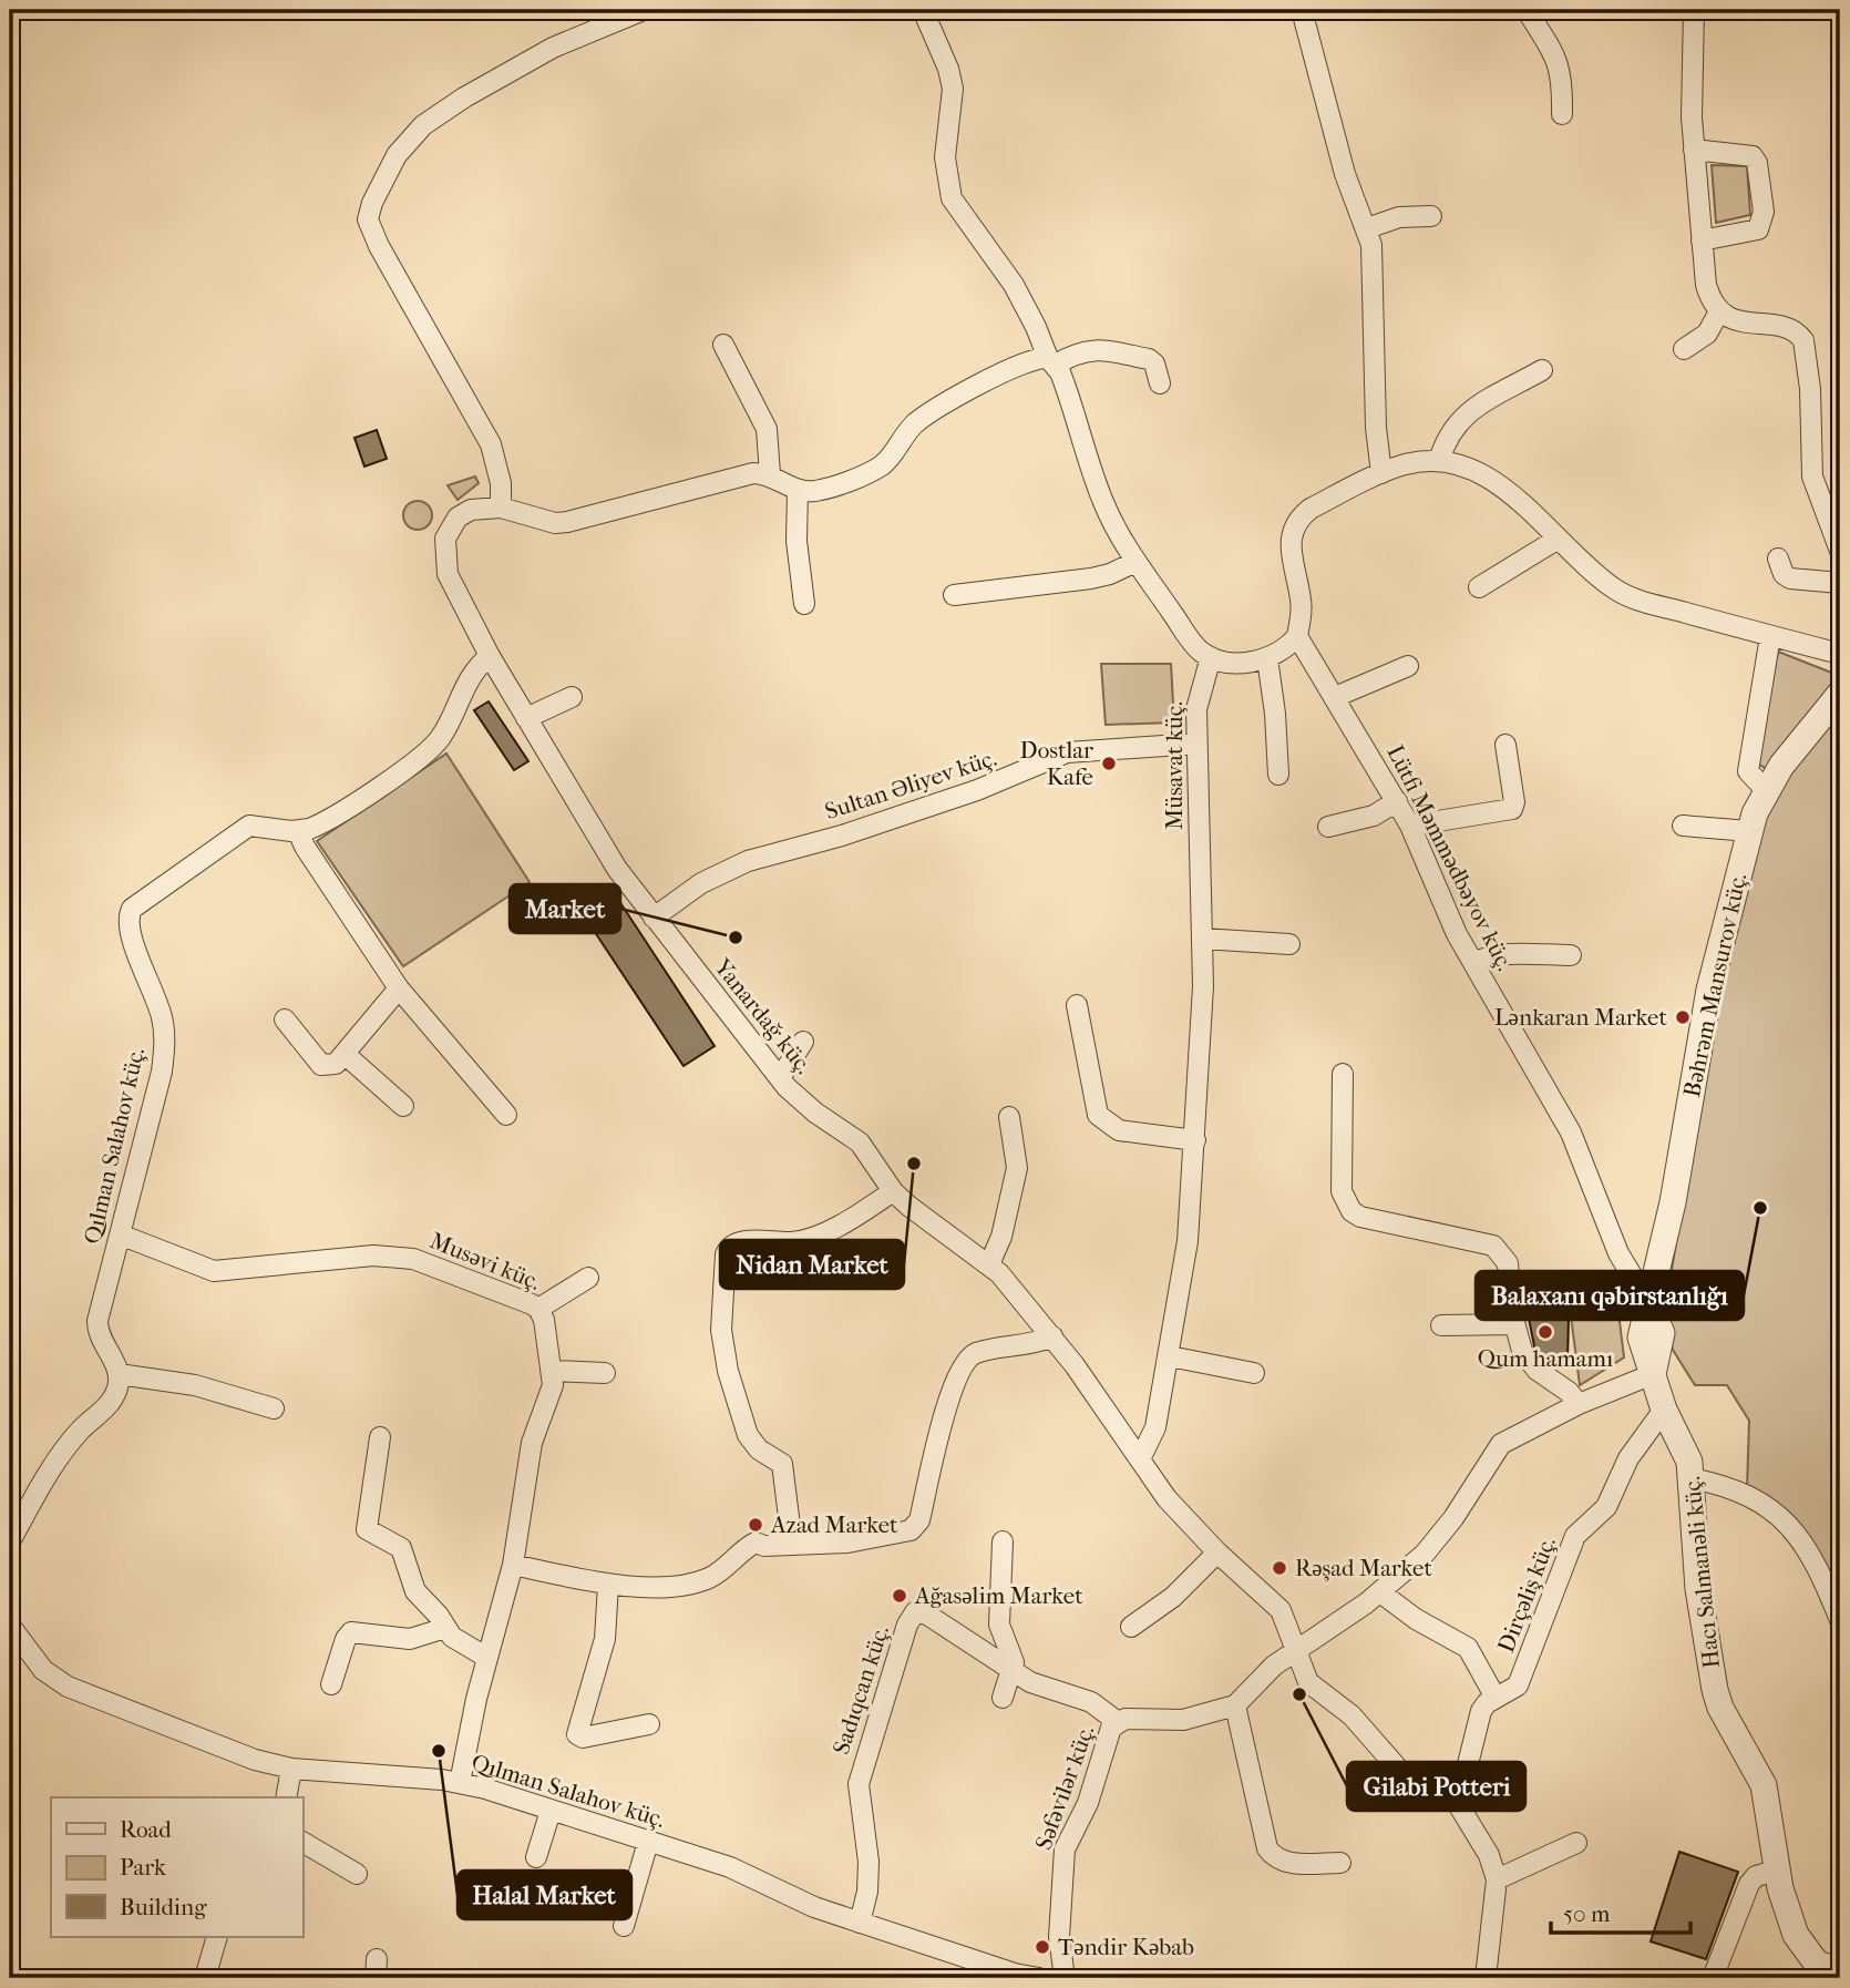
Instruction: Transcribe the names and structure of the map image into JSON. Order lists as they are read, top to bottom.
{
  "streets": {
    "street": [
      "Müsavat küç.",
      "Sultan Əliyev küç.",
      "Lütfi Məmmədbəyov küç.",
      "Bəhrəm Mansurov küç.",
      "Yanardağ küç.",
      "Qılman Salahov küç.",
      "Musəvi küç.",
      "Hacı Salmanəli küç.",
      "Dirçəliş küç.",
      "Sadıqcan küç.",
      "Səfəvilər küç."
    ]
  },
  "crossings": [
    ["Müsavat küç.", "Sultan Əliyev küç."],
    ["Müsavat küç.", "Yanardağ küç."],
    ["Sultan Əliyev küç.", "Yanardağ küç."],
    ["Lütfi Məmmədbəyov küç.", "Bəhrəm Mansurov küç."],
    ["Yanardağ küç.", "Qılman Salahov küç."],
    ["Yanardağ küç.", "Dirçəliş küç."],
    ["Qılman Salahov küç.", "Musəvi küç."],
    ["Qılman Salahov küç.", "Sadıqcan küç."],
    ["Hacı Salmanəli küç.", "Dirçəliş küç."],
    ["Sadıqcan küç.", "Səfəvilər küç."]
  ],
  "places": [
    "Dostlar Kafe",
    "Market",
    "Lənkaran Market",
    "Nidan Market",
    "Balaxanı qəbirstanlığı",
    "Qum hamamı",
    "Azad Market",
    "Rəşad Market",
    "Ağasəlim Market",
    "Gilabi Potteri",
    "Halal Market",
    "Təndir Kəbab"
  ],
  "legend": ["Road", "Park", "Building"],
  "scale_bar": "50 m"
}
